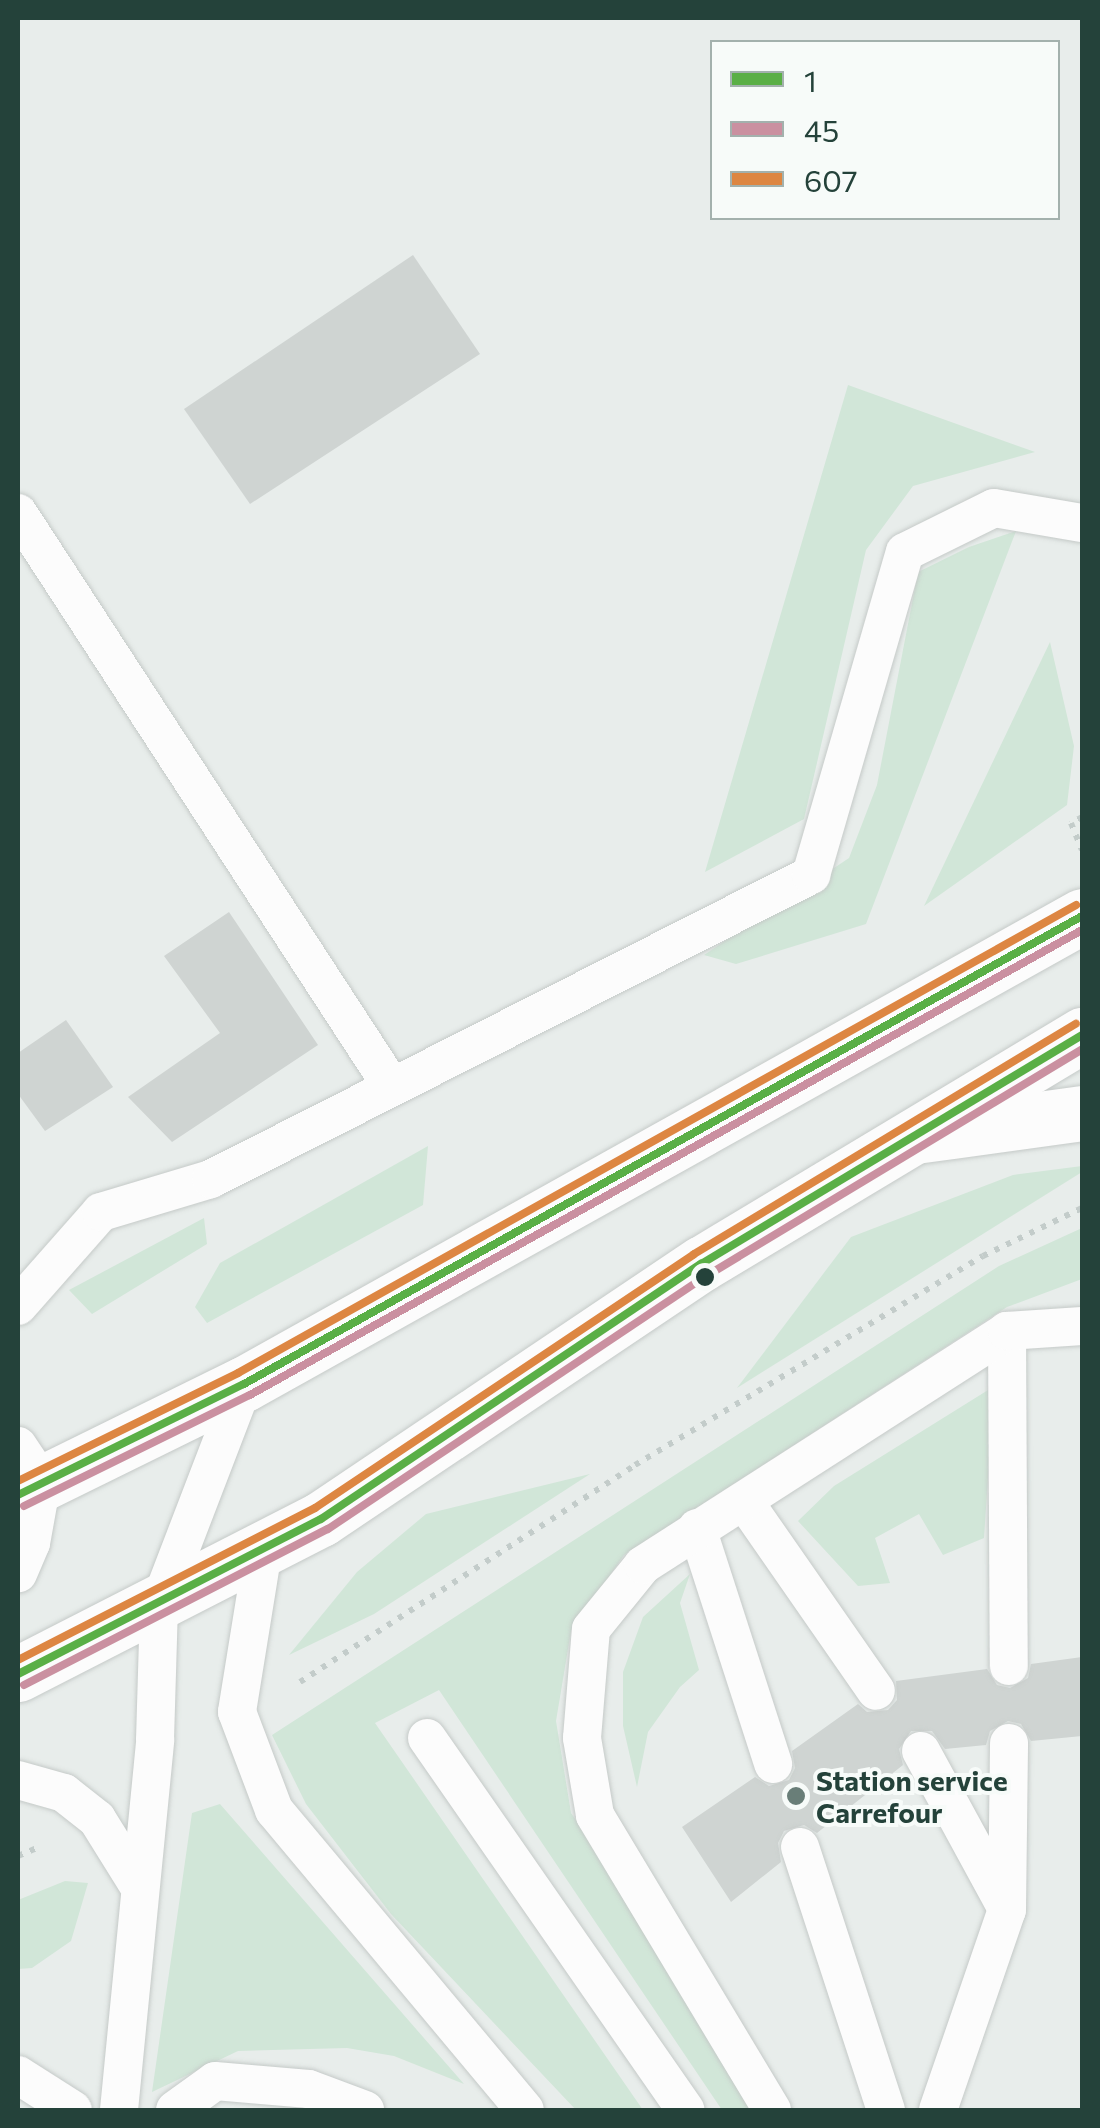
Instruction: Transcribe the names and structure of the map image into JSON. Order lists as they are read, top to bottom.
{
  "places": ["Station service Carrefour"],
  "lines": ["transit line 607", "transit line 1", "transit line 45"],
  "legend": ["1", "45", "607"]
}
